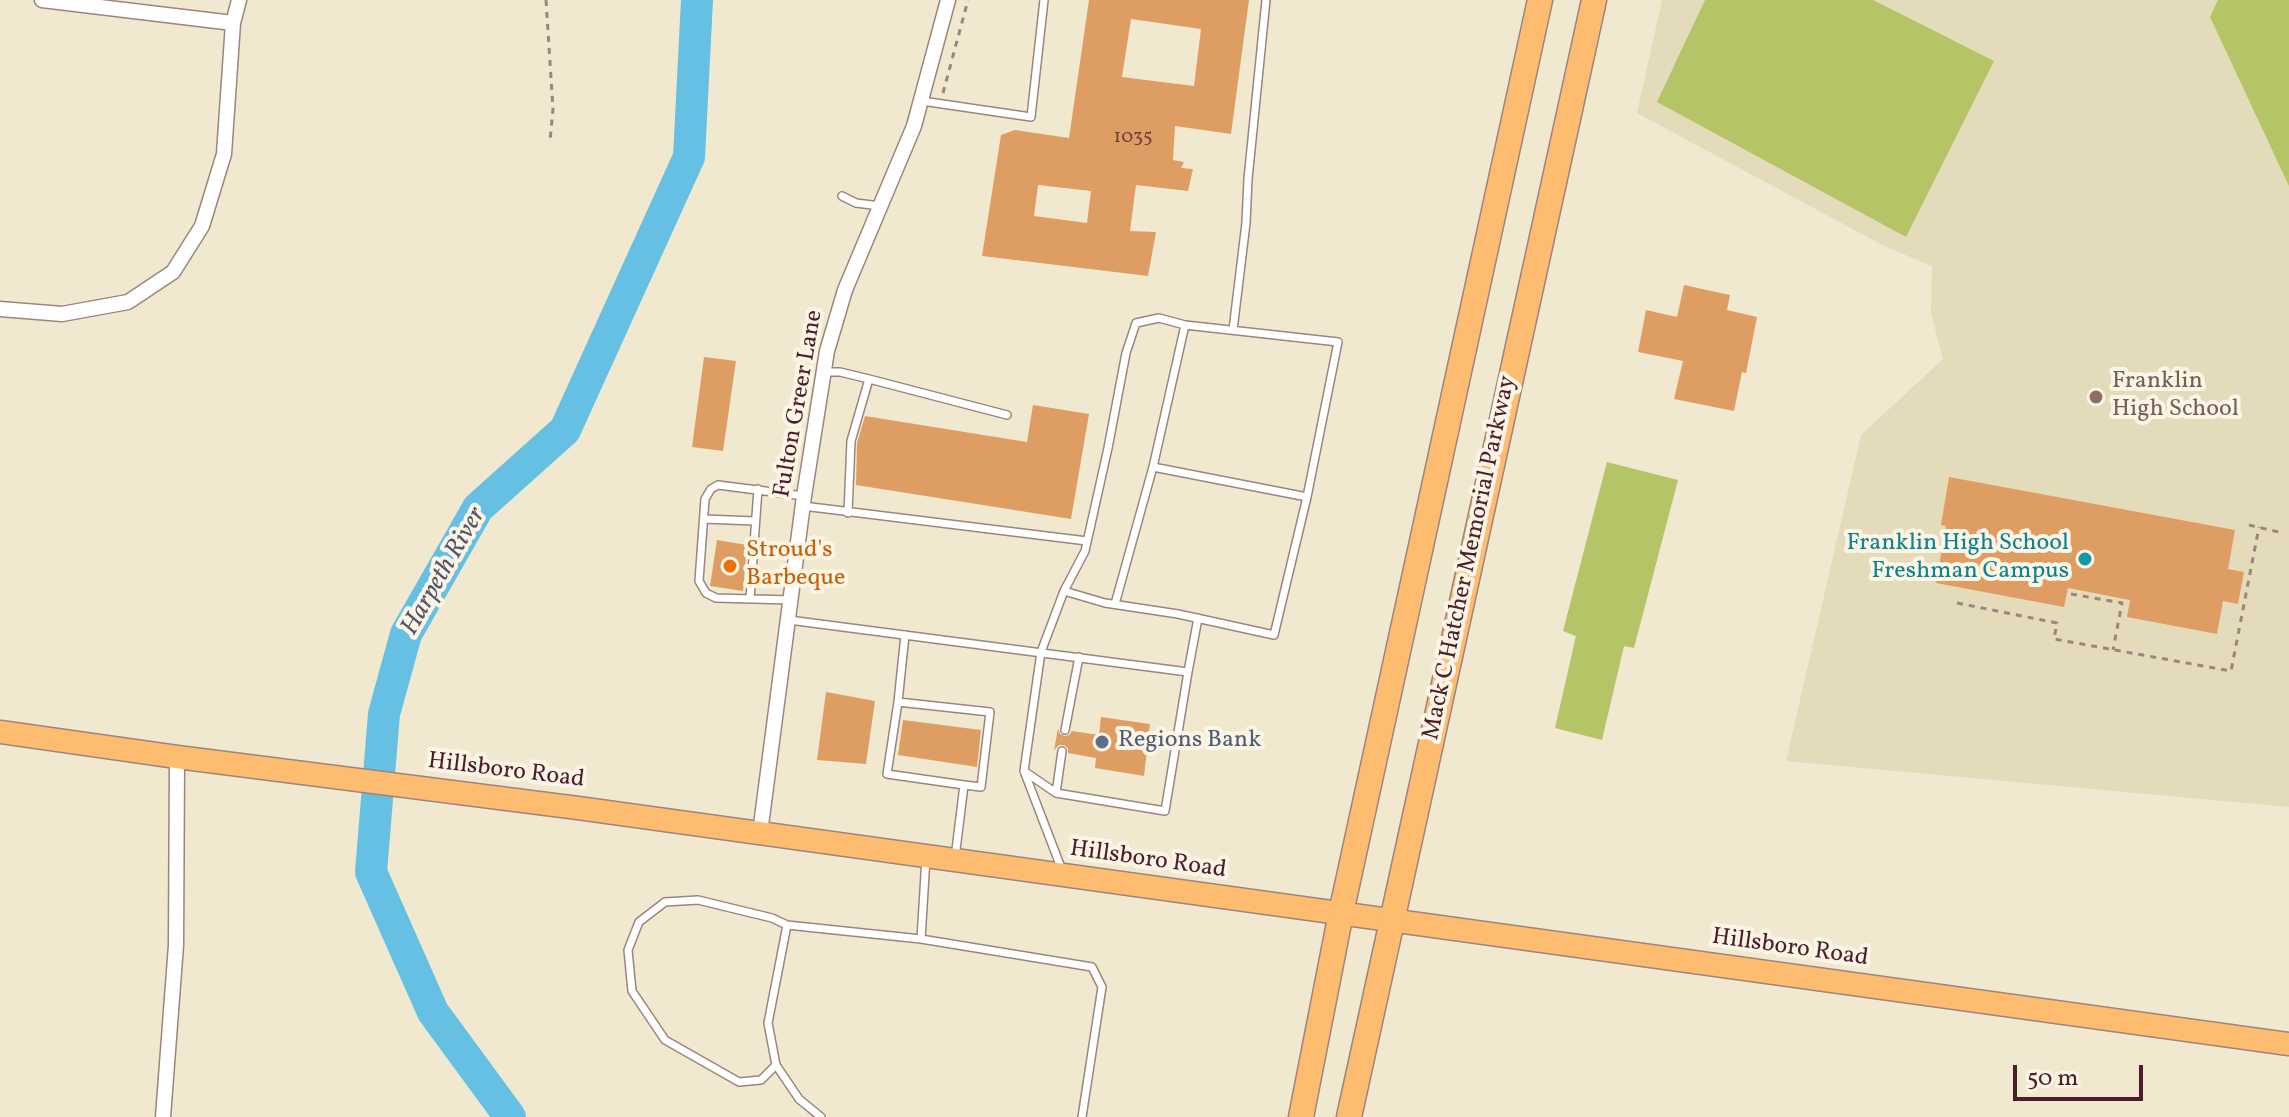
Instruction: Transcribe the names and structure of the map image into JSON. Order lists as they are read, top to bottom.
{
  "streets": {
    "highway": ["Mack C Hatcher Memorial Parkway"],
    "main road": ["Hillsboro Road"],
    "street": ["Fulton Greer Lane"]
  },
  "crossings": [
    ["Fulton Greer Lane", "Hillsboro Road"],
    ["Mack C Hatcher Memorial Parkway", "Hillsboro Road"]
  ],
  "water": ["Harpeth River"],
  "places": [
    "Franklin High School",
    "Franklin High School Freshman Campus",
    "Stroud's Barbeque",
    "Regions Bank"
  ],
  "house_numbers": ["1035"],
  "scale_bar": "50 m"
}
